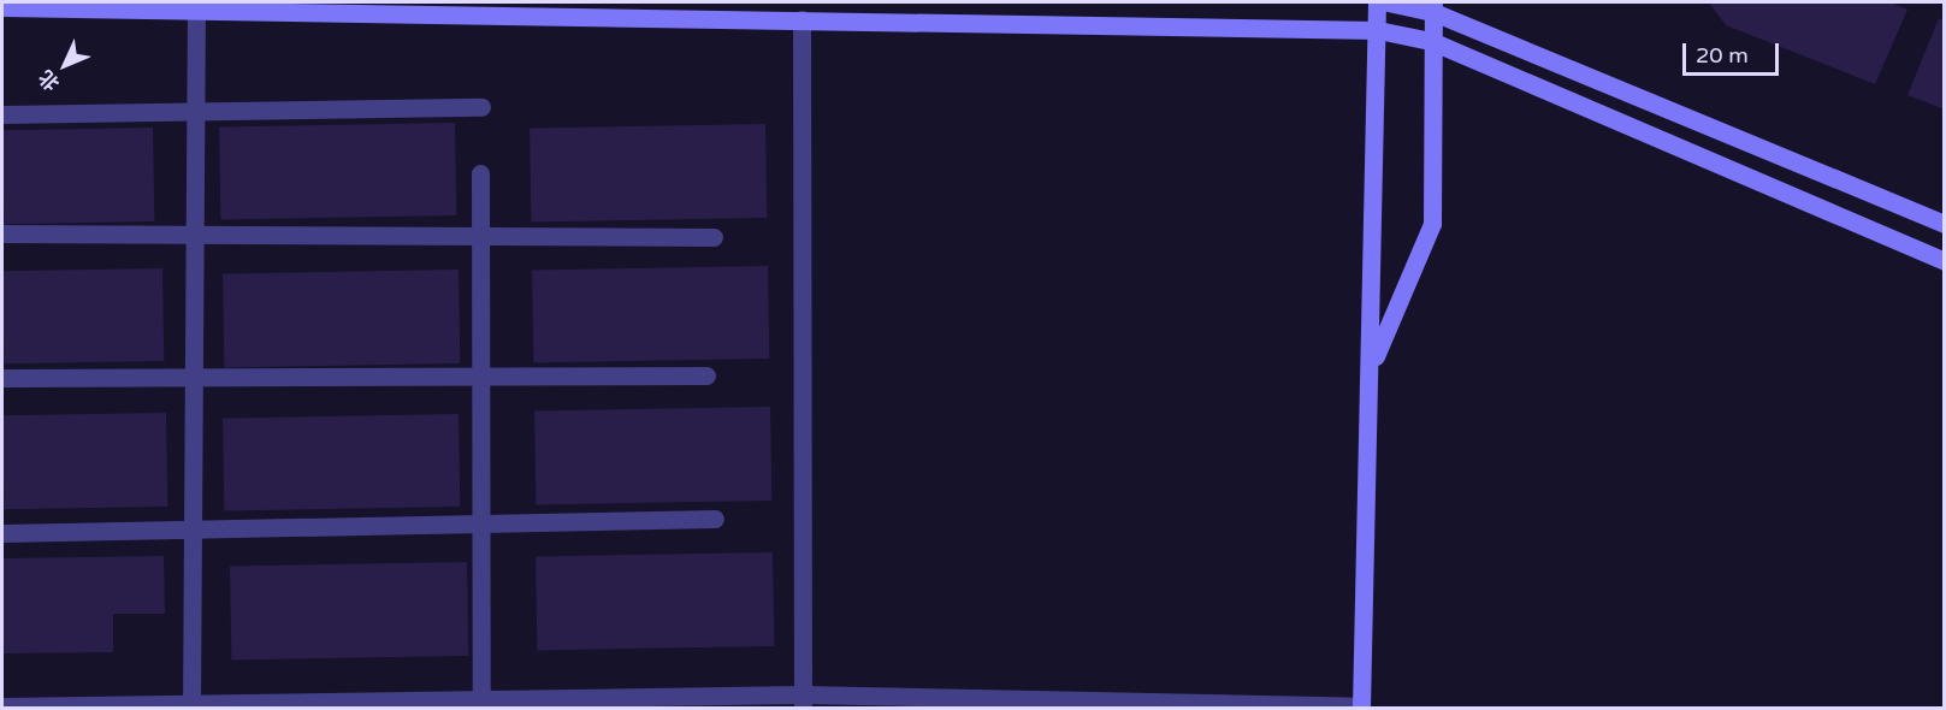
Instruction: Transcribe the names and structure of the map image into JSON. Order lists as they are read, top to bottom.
{
  "scale_bar": "20 m",
  "north": "bottom left"
}
